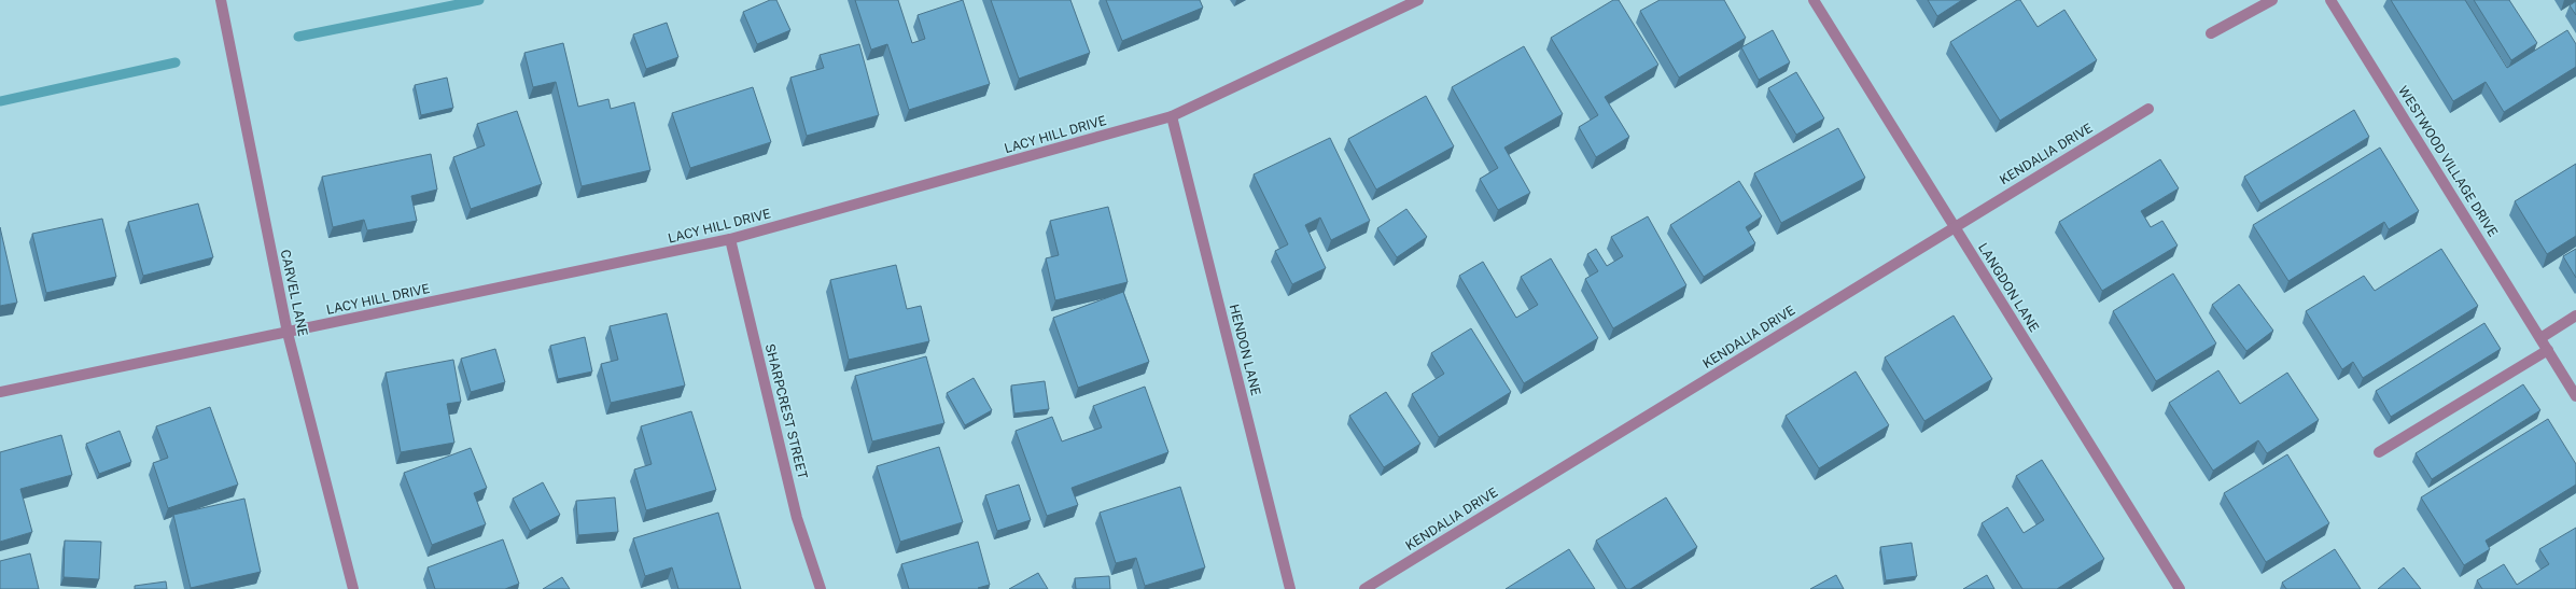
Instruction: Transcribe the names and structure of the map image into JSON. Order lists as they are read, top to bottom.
{
  "streets": {
    "street": [
      "LACY HILL DRIVE",
      "KENDALIA DRIVE",
      "WESTWOOD VILLAGE DRIVE",
      "LANGDON LANE",
      "CARVEL LANE",
      "HENDON LANE",
      "SHARPCREST STREET"
    ]
  },
  "crossings": [
    ["LACY HILL DRIVE", "CARVEL LANE"],
    ["LACY HILL DRIVE", "HENDON LANE"],
    ["LACY HILL DRIVE", "SHARPCREST STREET"],
    ["KENDALIA DRIVE", "LANGDON LANE"]
  ]
}
